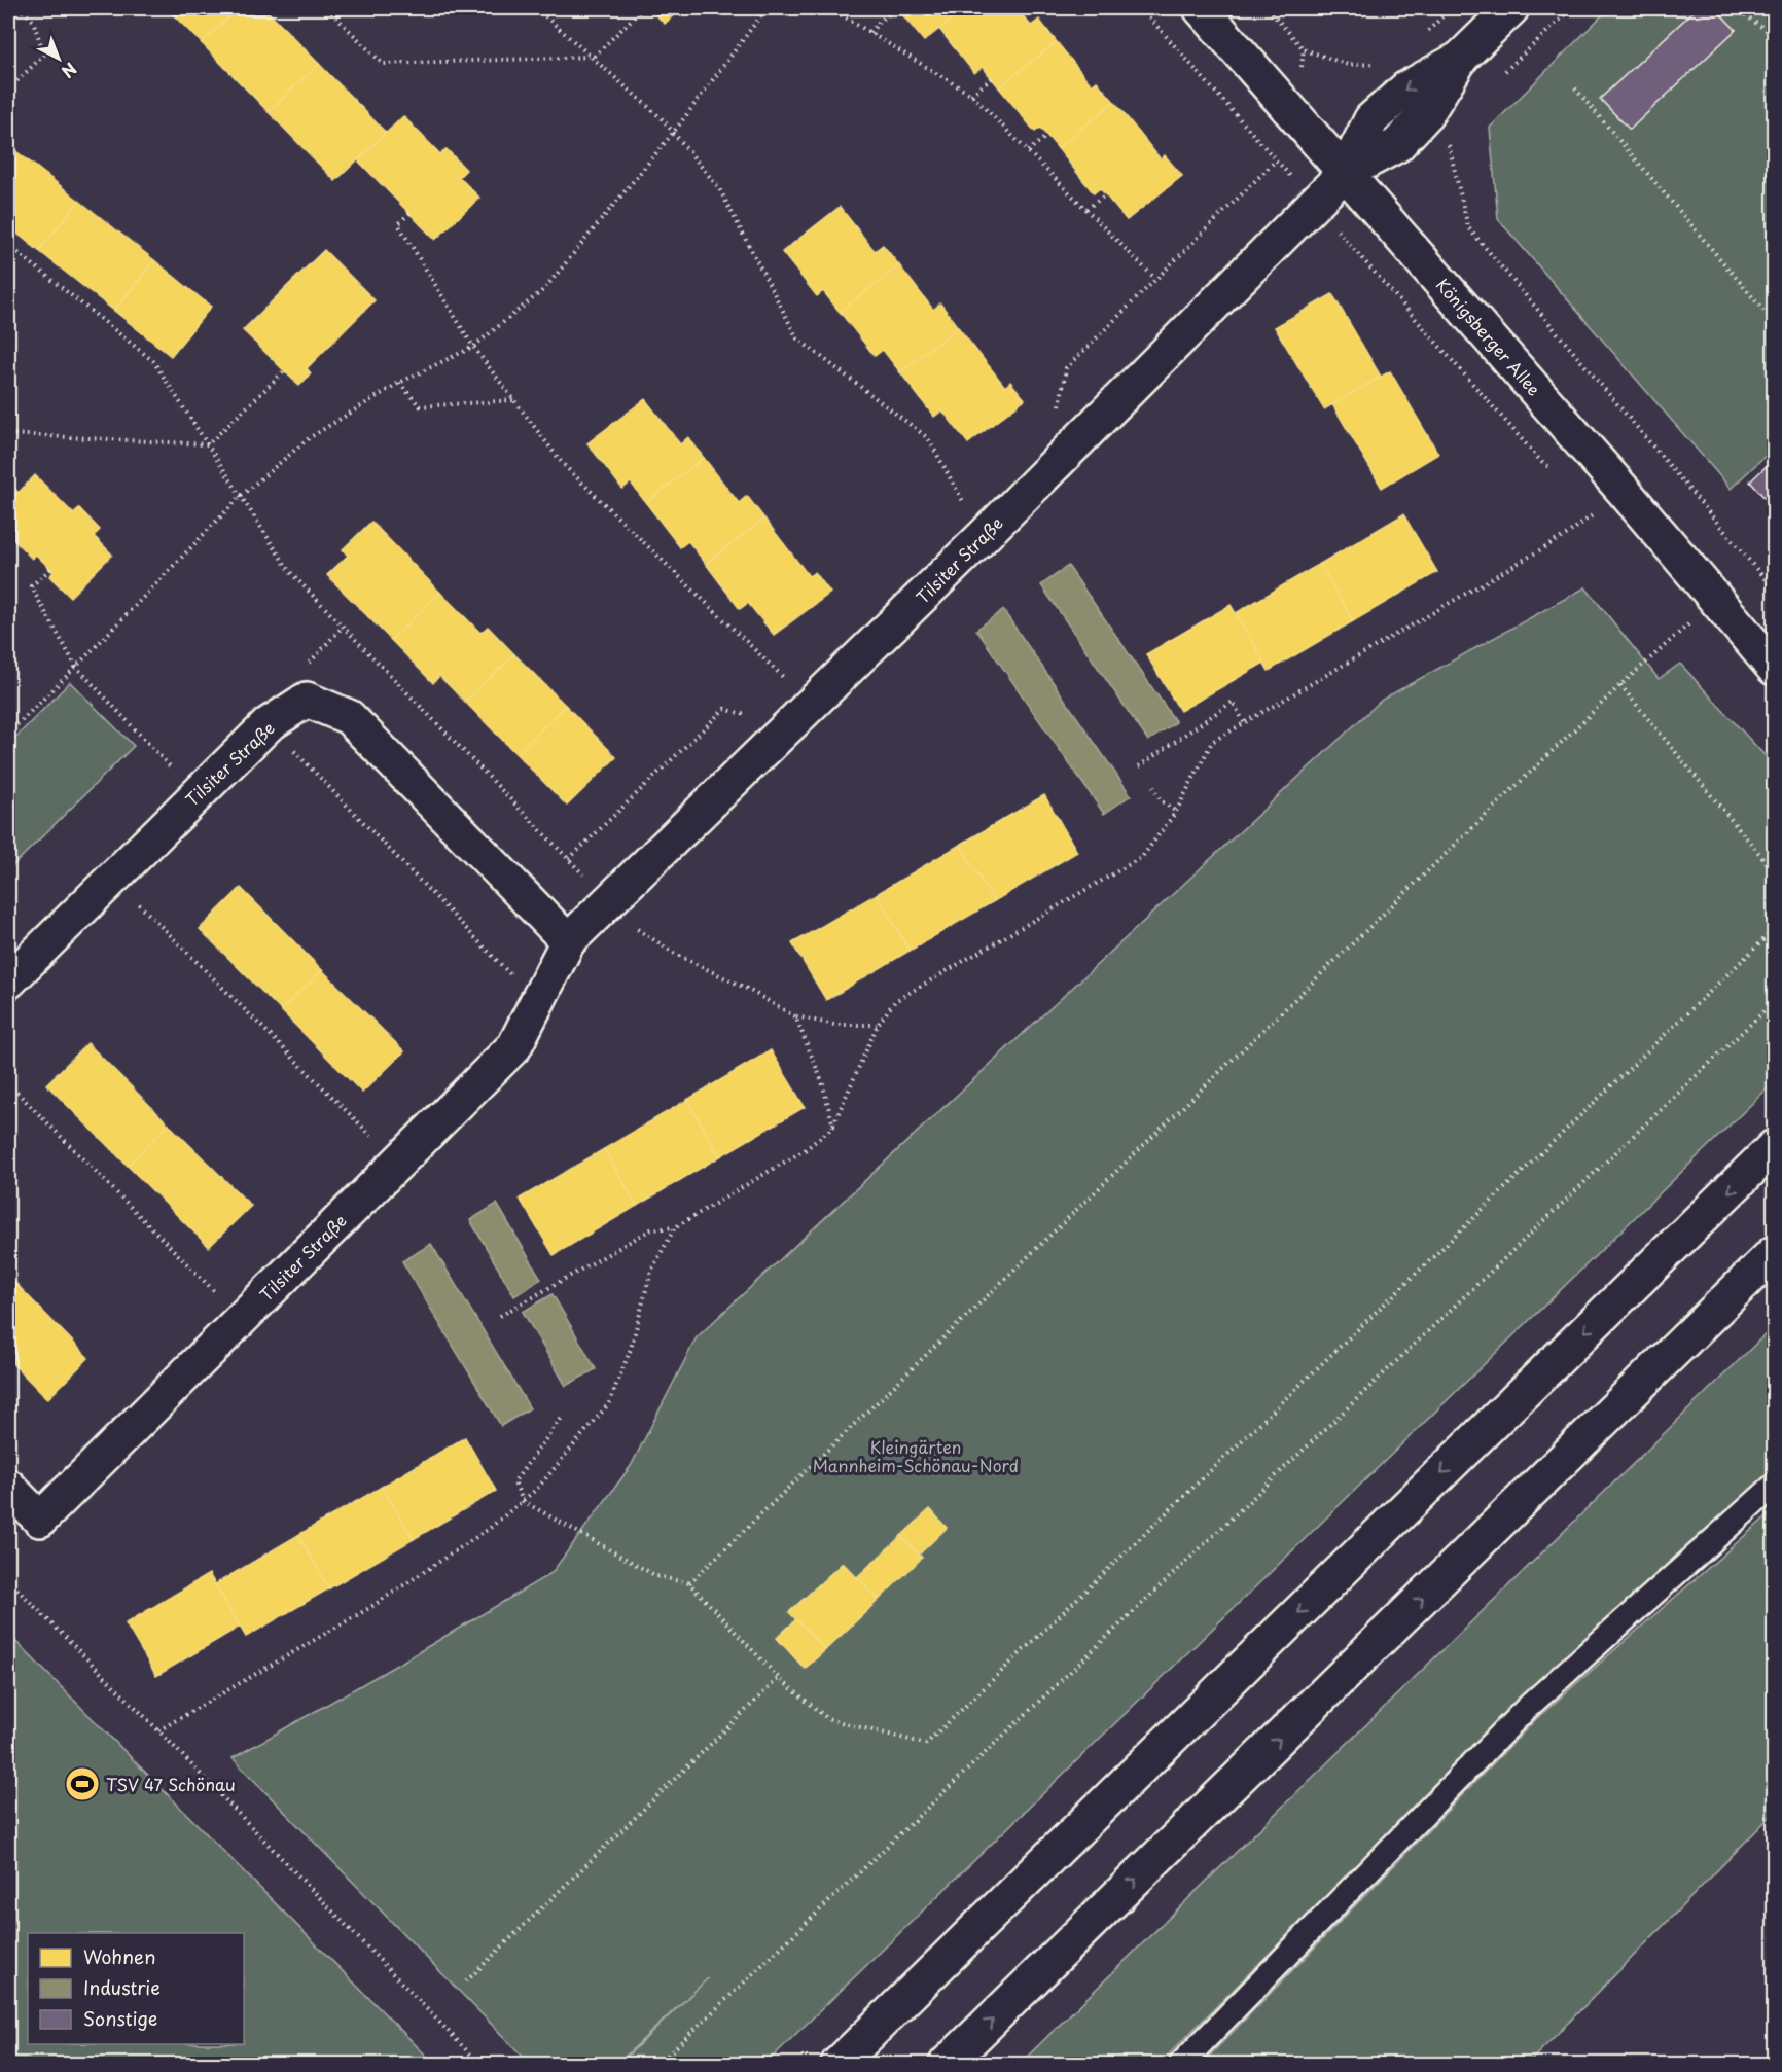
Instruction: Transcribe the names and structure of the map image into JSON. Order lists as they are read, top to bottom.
{
  "streets": {
    "main road": ["Königsberger Allee", "Tilsiter Straße"]
  },
  "crossings": [
    ["Königsberger Allee", "Tilsiter Straße"]
  ],
  "parks": ["Kleingärten Mannheim-Schönau-Nord"],
  "places": {
    "sports": ["TSV 47 Schönau"]
  },
  "legend": ["Wohnen", "Industrie", "Sonstige"],
  "north": "bottom right"
}
